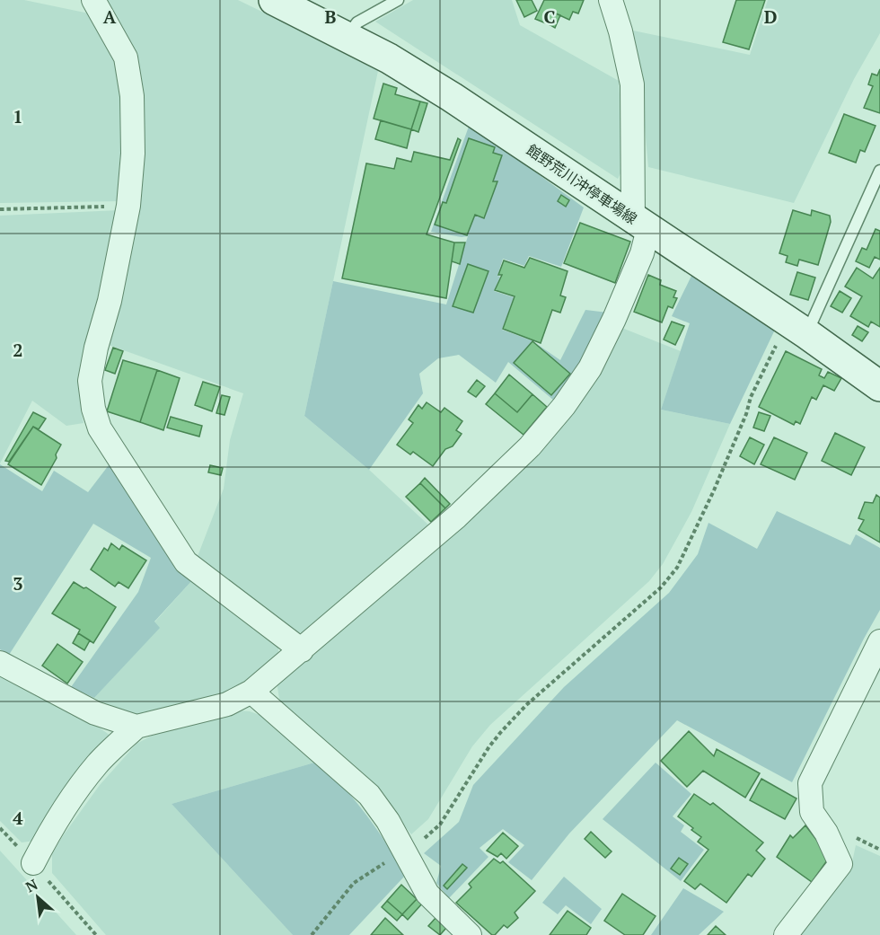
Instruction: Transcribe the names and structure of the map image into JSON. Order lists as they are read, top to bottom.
{
  "streets": {
    "main road": ["館野荒川沖停車場線"]
  },
  "north": "top left",
  "grid": {
    "columns": [
      "A",
      "B",
      "C",
      "D"
    ],
    "rows": [
      "1",
      "2",
      "3",
      "4"
    ]
  }
}
